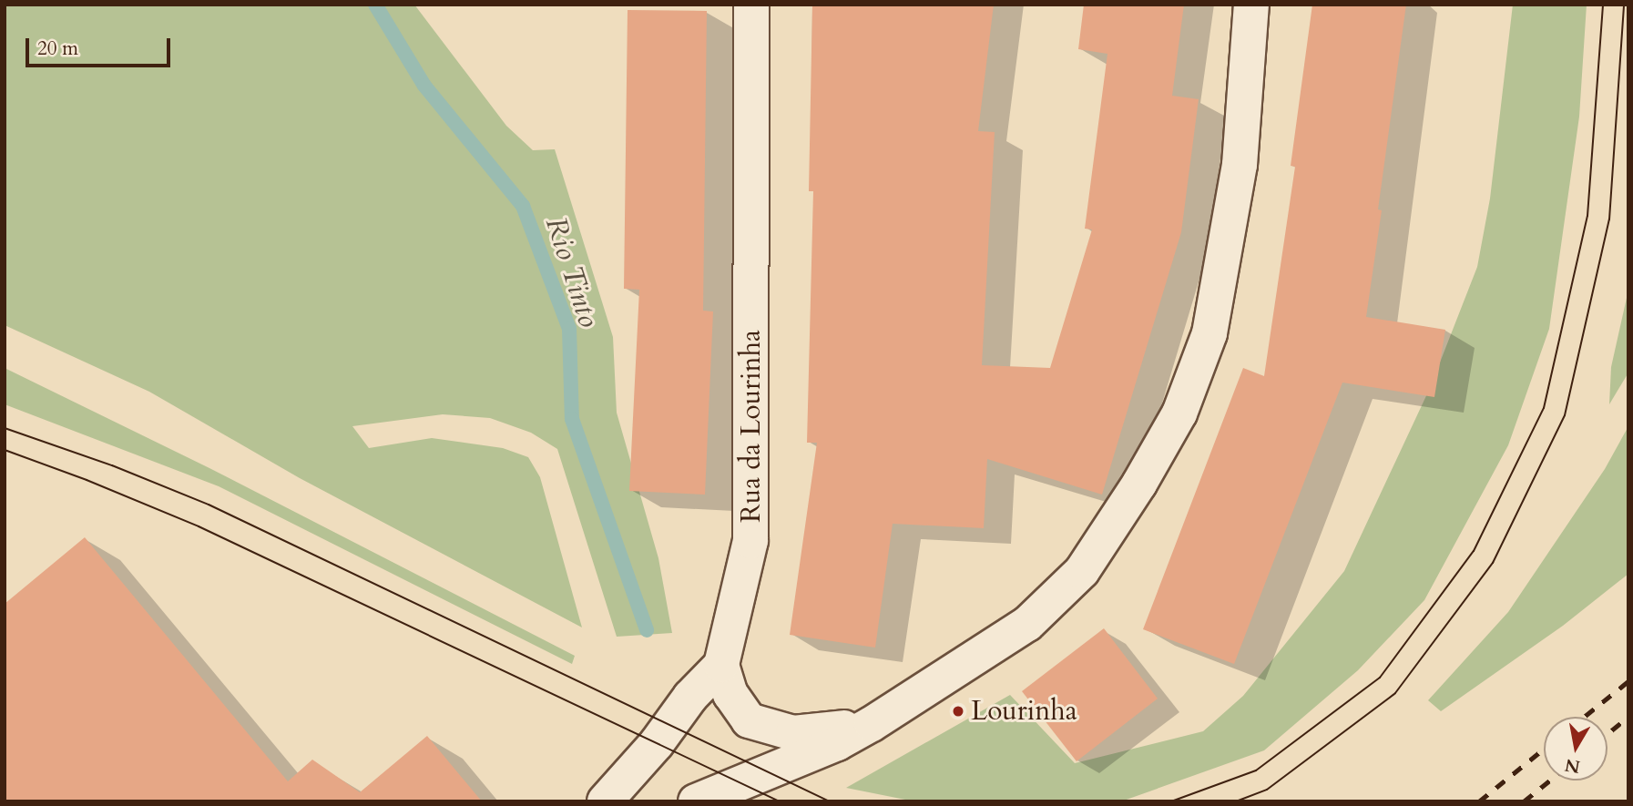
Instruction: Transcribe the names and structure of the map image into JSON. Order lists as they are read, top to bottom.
{
  "streets": {
    "street": ["Rua da Lourinha"]
  },
  "water": ["Rio Tinto"],
  "places": ["Lourinha"],
  "scale_bar": "20 m",
  "north": "bottom"
}
